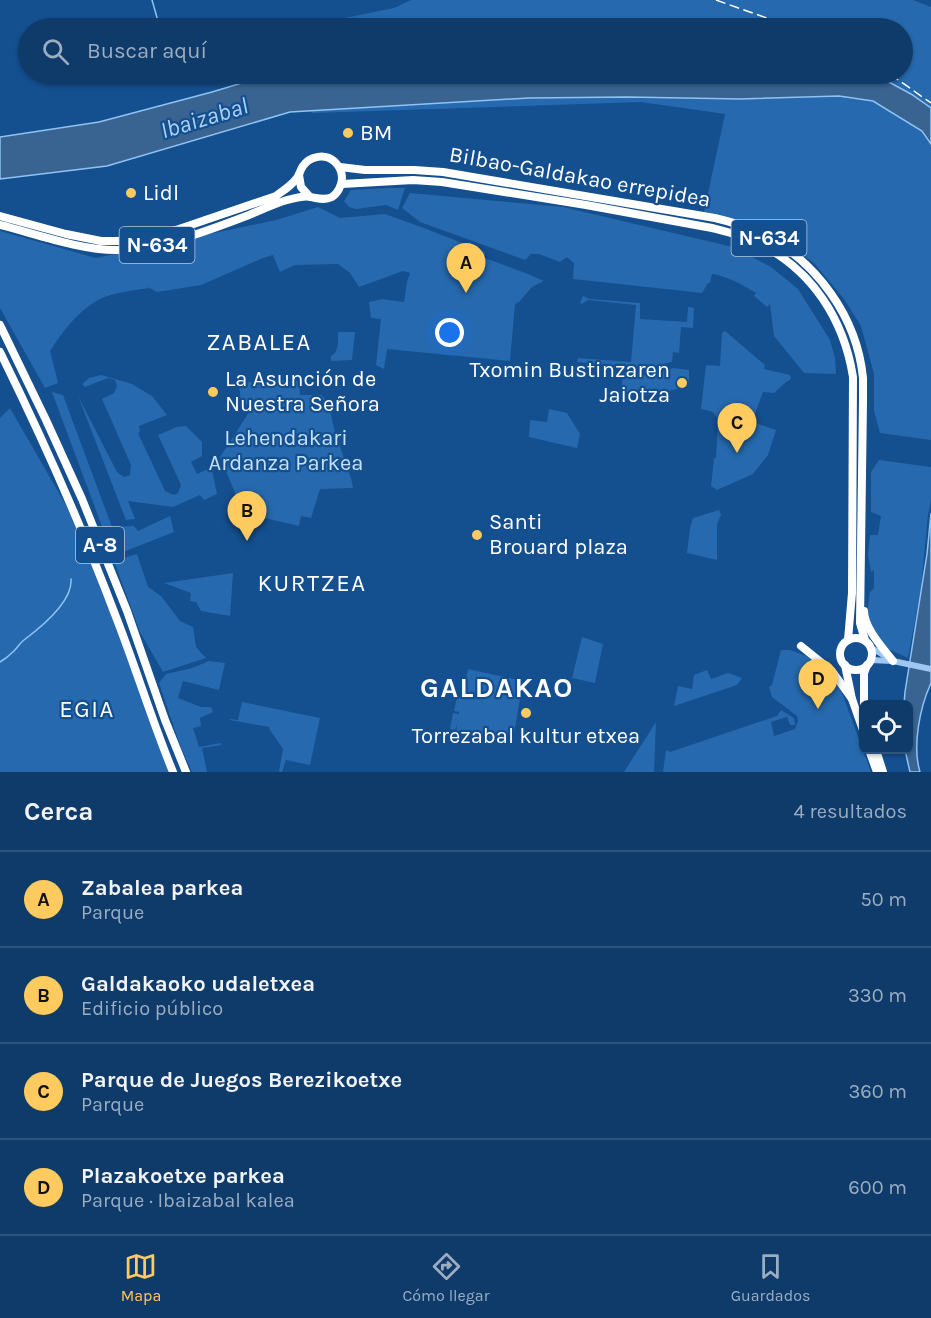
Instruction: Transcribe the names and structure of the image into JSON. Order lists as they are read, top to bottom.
{
  "streets": {
    "highway": ["Bilbao-Galdakao errepidea", "N-634", "A-8"]
  },
  "crossings": [
    ["Bilbao-Galdakao errepidea", "N-634"]
  ],
  "districts": [
    "ZABALEA",
    "KURTZEA",
    "GALDAKAO",
    "EGIA"
  ],
  "water": ["Ibaizabal"],
  "parks": ["Lehendakari Ardanza Parkea"],
  "places": [
    "BM",
    "Lidl",
    "Txomin Bustinzaren Jaiotza",
    "La Asunción de Nuestra Señora",
    "Santi Brouard plaza",
    "Torrezabal kultur etxea"
  ],
  "page": {
    "search": "Buscar aquí",
    "pins": [
      "A",
      "C",
      "B",
      "D"
    ],
    "heading": ["Cerca", "4 resultados"],
    "list": [
      {
        "mark": "A",
        "name": "Zabalea parkea",
        "note": "Parque",
        "value": "50 m"
      },
      {
        "mark": "B",
        "name": "Galdakaoko udaletxea",
        "note": "Edificio público",
        "value": "330 m"
      },
      {
        "mark": "C",
        "name": "Parque de Juegos Berezikoetxe",
        "note": "Parque",
        "value": "360 m"
      },
      {
        "mark": "D",
        "name": "Plazakoetxe parkea",
        "note": "Parque · Ibaizabal kalea",
        "value": "600 m"
      }
    ],
    "nav": ["Mapa", "Cómo llegar", "Guardados"]
  }
}
